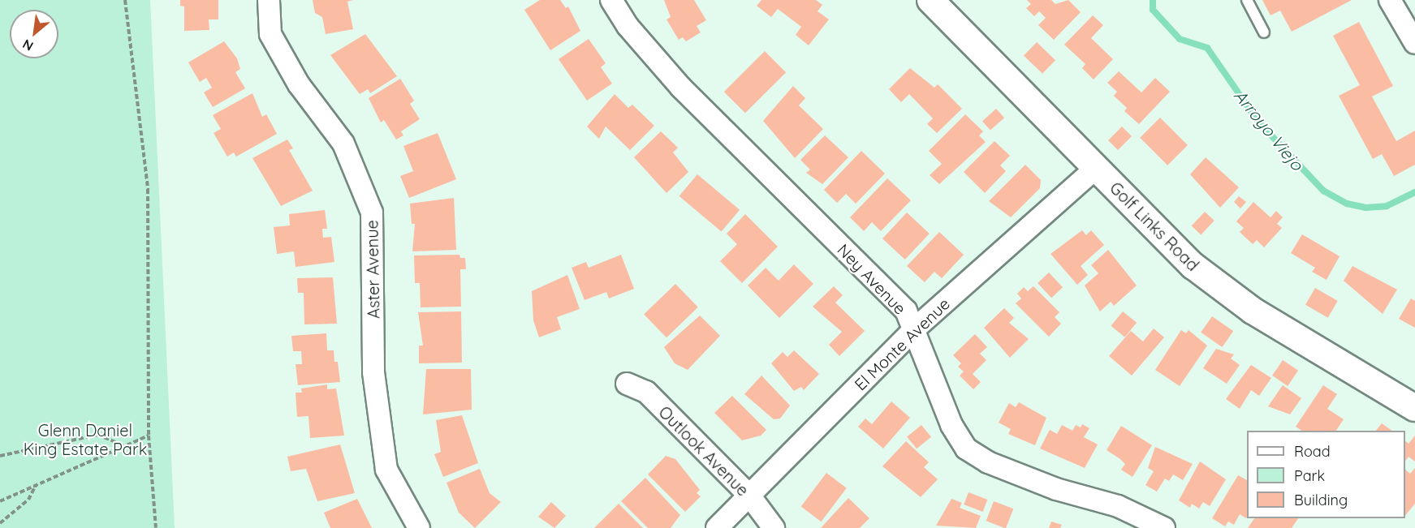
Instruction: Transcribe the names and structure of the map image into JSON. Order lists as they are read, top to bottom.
{
  "streets": {
    "street": [
      "Golf Links Road",
      "Aster Avenue",
      "Ney Avenue",
      "El Monte Avenue",
      "Outlook Avenue"
    ]
  },
  "crossings": [
    ["Golf Links Road", "El Monte Avenue"],
    ["Ney Avenue", "El Monte Avenue"],
    ["El Monte Avenue", "Outlook Avenue"]
  ],
  "water": ["Arroyo Viejo"],
  "parks": ["Glenn Daniel King Estate Park"],
  "legend": ["Road", "Park", "Building"],
  "north": "bottom left"
}
